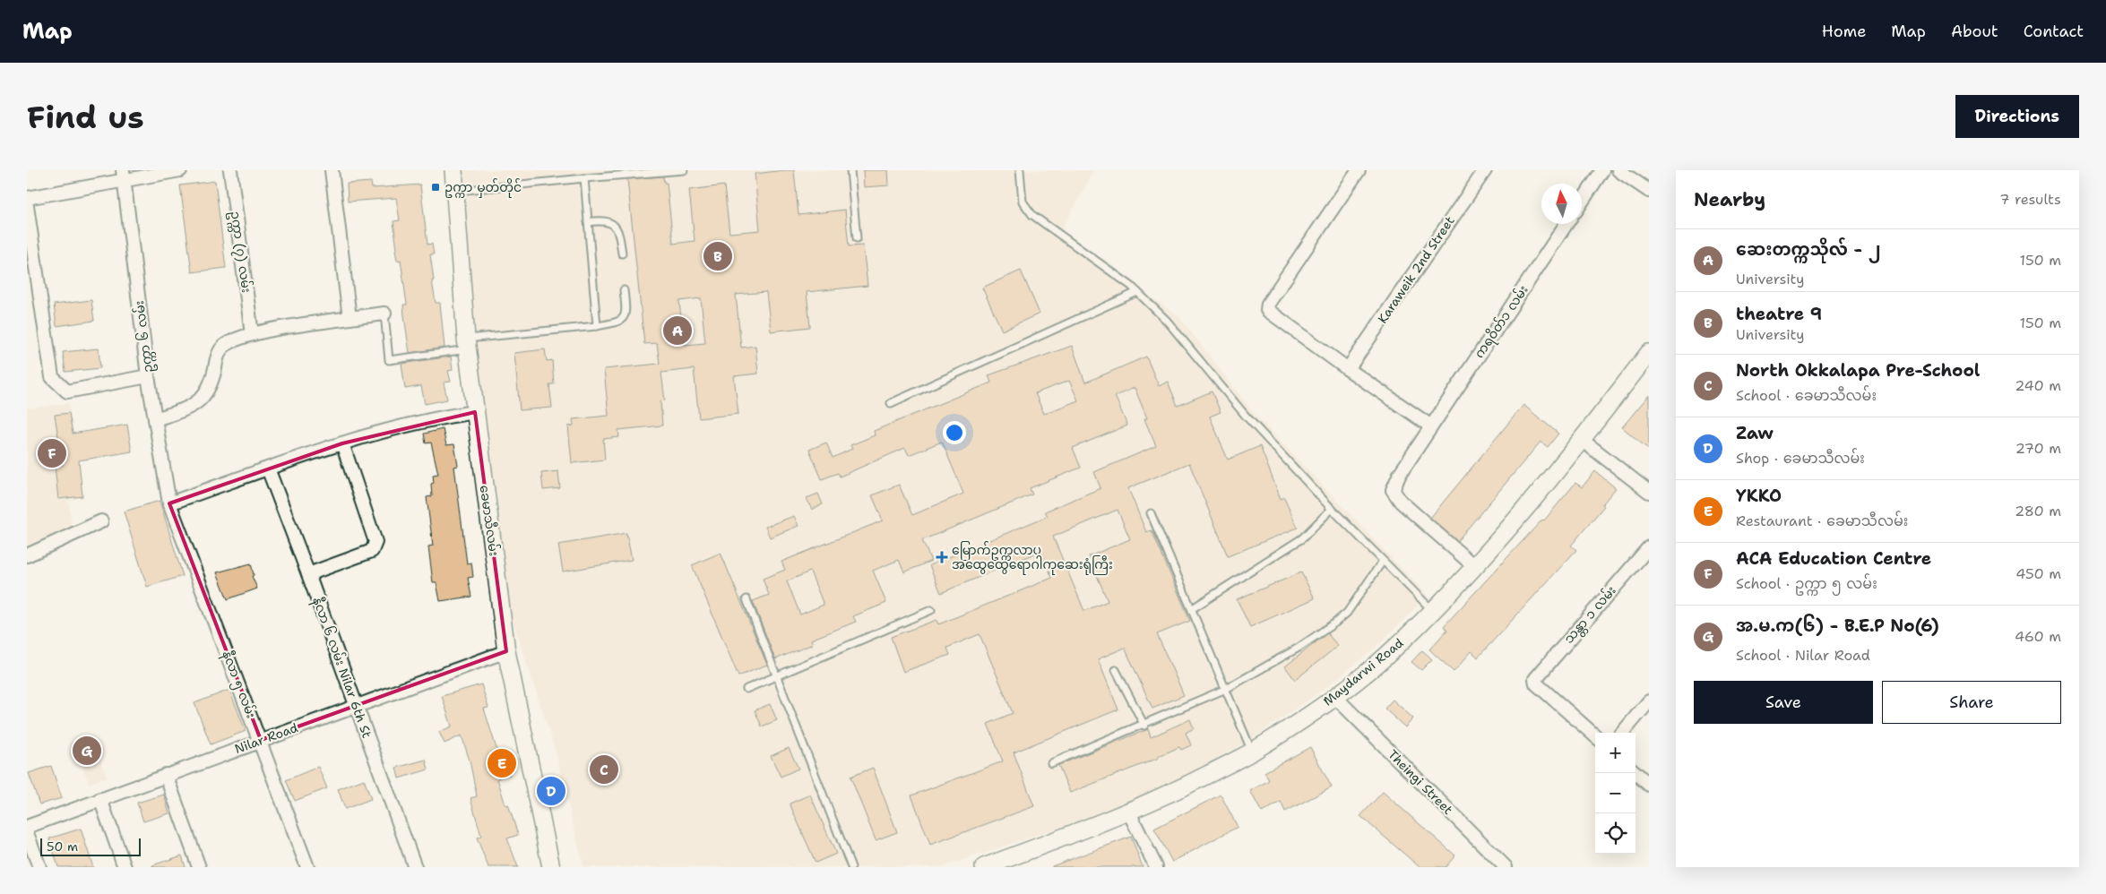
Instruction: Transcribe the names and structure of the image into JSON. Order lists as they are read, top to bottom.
{
  "streets": {
    "street": [
      "ဥက္ကာ (၇) လမ်း",
      "Karaweik 2nd Street",
      "ကရဝိတ်၁ လမ်း",
      "ဥက္ကာ ၆ လမ်း",
      "ခေမာသီလမ်း",
      "သန္တာ ၁ လမ်း",
      "နီလာ ၆ လမ်း Nilar 6th St",
      "Maydarwi Road",
      "နီလာ ၅ လမ်း",
      "Nilar Road",
      "Theingi Street"
    ]
  },
  "crossings": [
    ["ကရဝိတ်၁ လမ်း", "Maydarwi Road"],
    ["ဥက္ကာ ၆ လမ်း", "နီလာ ၅ လမ်း"],
    ["ခေမာသီလမ်း", "Nilar Road"],
    ["နီလာ ၆ လမ်း Nilar 6th St", "Nilar Road"],
    ["Maydarwi Road", "Theingi Street"],
    ["နီလာ ၅ လမ်း", "Nilar Road"]
  ],
  "places": {
    "transit": ["ဥက္ကာ မှတ်တိုင်"],
    "health": ["မြောက်ဥက္ကလာပ အထွေထွေရောဂါကုဆေးရုံကြီး"]
  },
  "scale_bar": "50 m",
  "north": "top",
  "page": {
    "header": "Map",
    "nav": [
      "Home",
      "Map",
      "About",
      "Contact"
    ],
    "buttons": [
      "Directions",
      ["Save", "Share"]
    ],
    "title": "Find us",
    "heading": ["Nearby", "7 results"],
    "list": [
      {
        "mark": "A",
        "name": "ဆေးတက္ကသိုလ် - ၂",
        "note": "University",
        "value": "150 m"
      },
      {
        "mark": "B",
        "name": "theatre 9",
        "note": "University",
        "value": "150 m"
      },
      {
        "mark": "C",
        "name": "North Okkalapa Pre-School",
        "note": "School · ခေမာသီလမ်း",
        "value": "240 m"
      },
      {
        "mark": "D",
        "name": "Zaw",
        "note": "Shop · ခေမာသီလမ်း",
        "value": "270 m"
      },
      {
        "mark": "E",
        "name": "YKKO",
        "note": "Restaurant · ခေမာသီလမ်း",
        "value": "280 m"
      },
      {
        "mark": "F",
        "name": "ACA Education Centre",
        "note": "School · ဥက္ကာ ၅ လမ်း",
        "value": "450 m"
      },
      {
        "mark": "G",
        "name": "အ.မ.က(၆) - B.E.P No(6)",
        "note": "School · Nilar Road",
        "value": "460 m"
      }
    ],
    "pins": [
      "B",
      "A",
      "F",
      "G",
      "E",
      "C",
      "D"
    ],
    "map_buttons": ["+", "−"],
    "scale": "50 m"
  }
}
